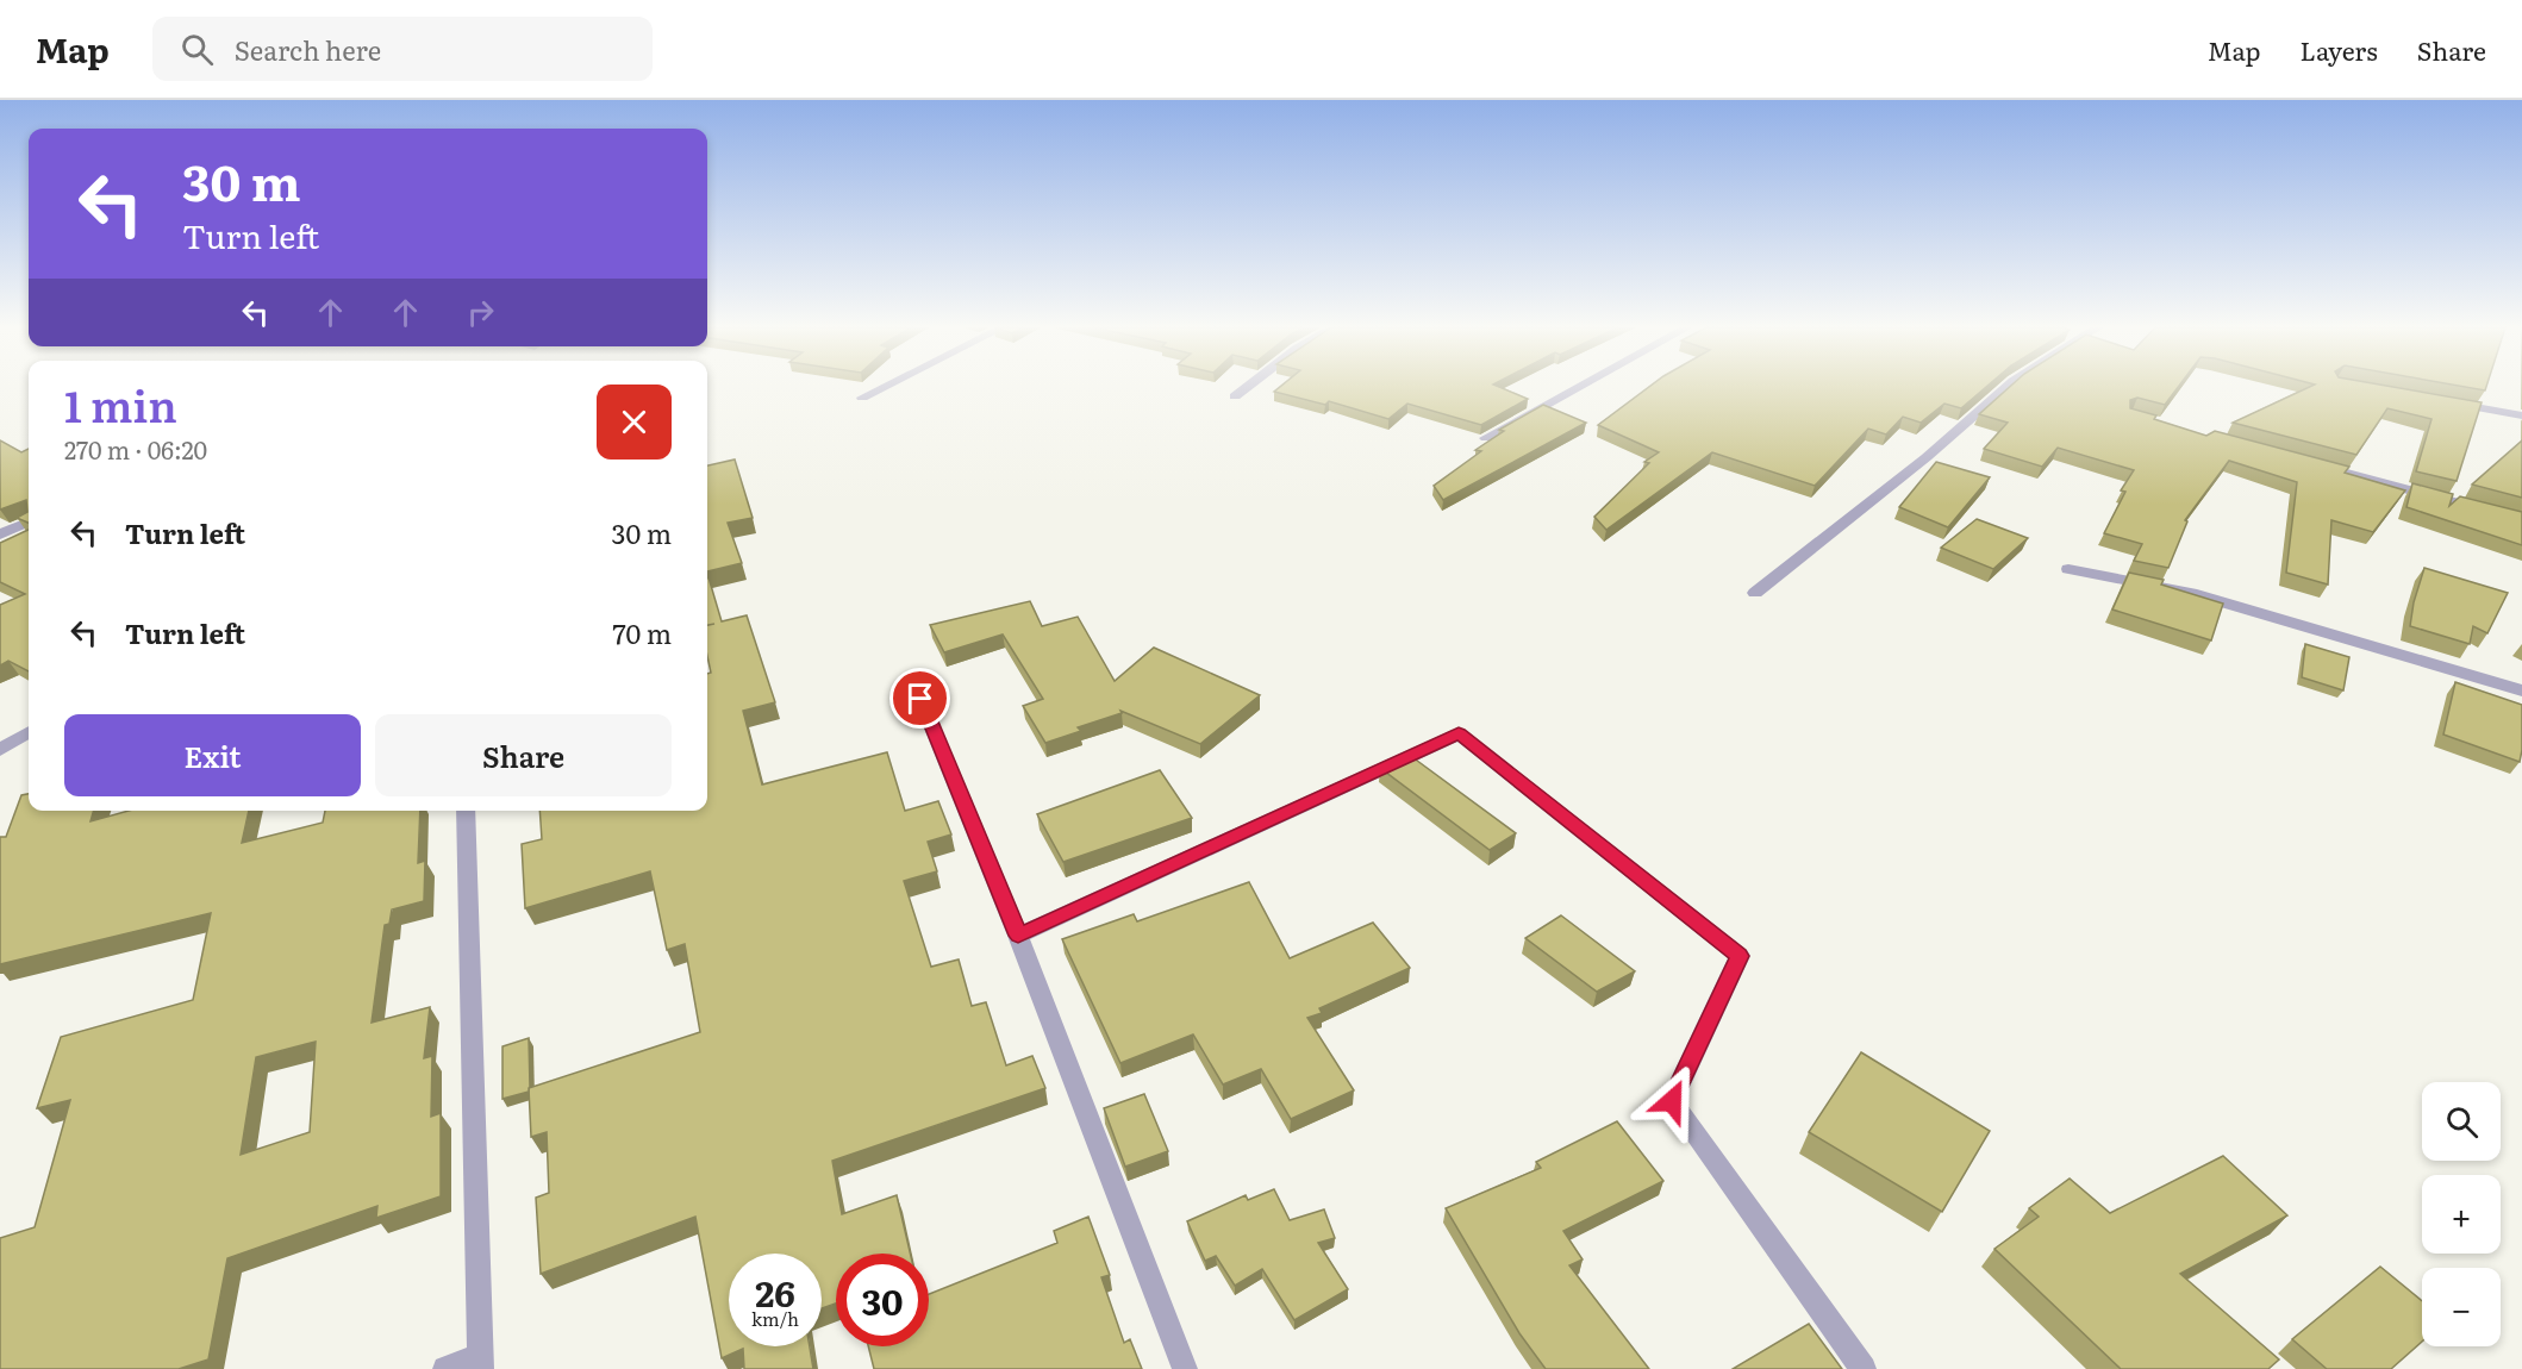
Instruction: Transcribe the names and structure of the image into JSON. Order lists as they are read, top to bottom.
{
  "page": {
    "header": "Map",
    "search": "Search here",
    "nav": ["Map", "Layers", "Share"],
    "turn": ["30 m", "Turn left"],
    "heading": ["1 min", "270 m · 06:20"],
    "list": [
      {
        "name": "Turn left",
        "value": "30 m"
      },
      {
        "name": "Turn left",
        "value": "70 m"
      }
    ],
    "buttons": ["Exit", "Share"],
    "map_buttons": ["+", "−"],
    "speed": "26 km/h",
    "limit": "30"
  }
}
